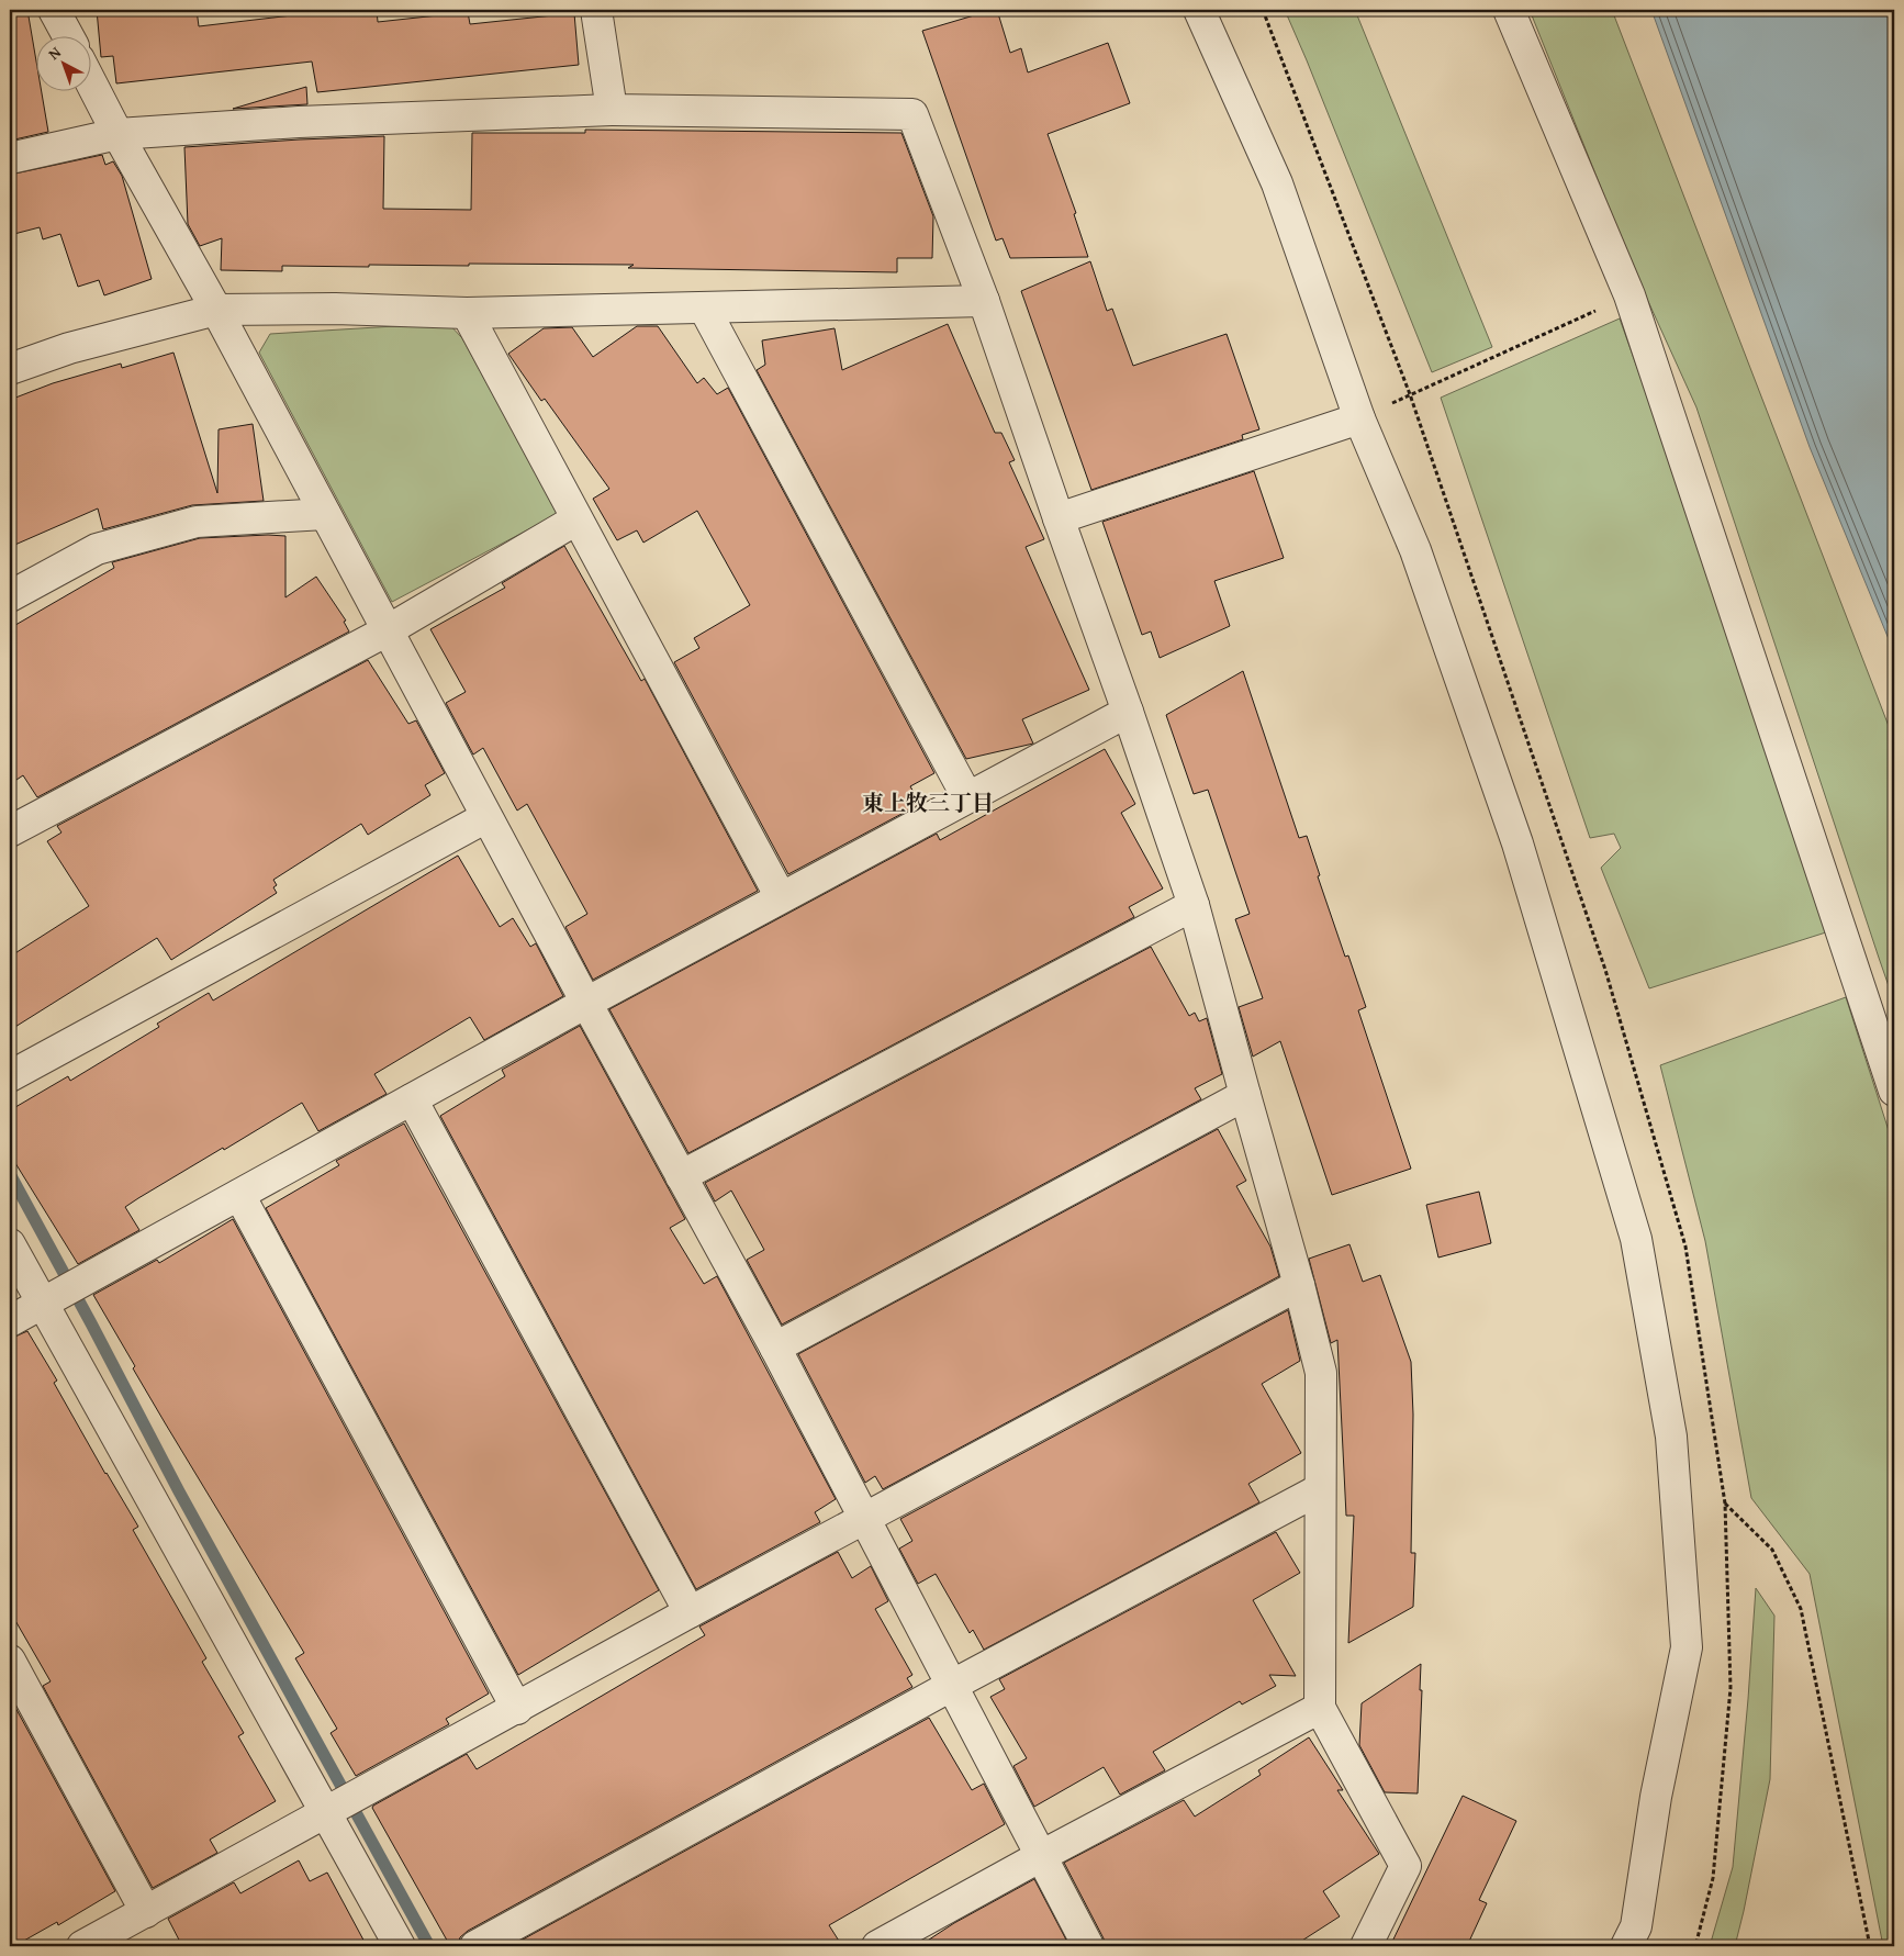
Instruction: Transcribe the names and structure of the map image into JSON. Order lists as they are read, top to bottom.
{
  "districts": ["東上牧三丁目"],
  "north": "top left"
}
